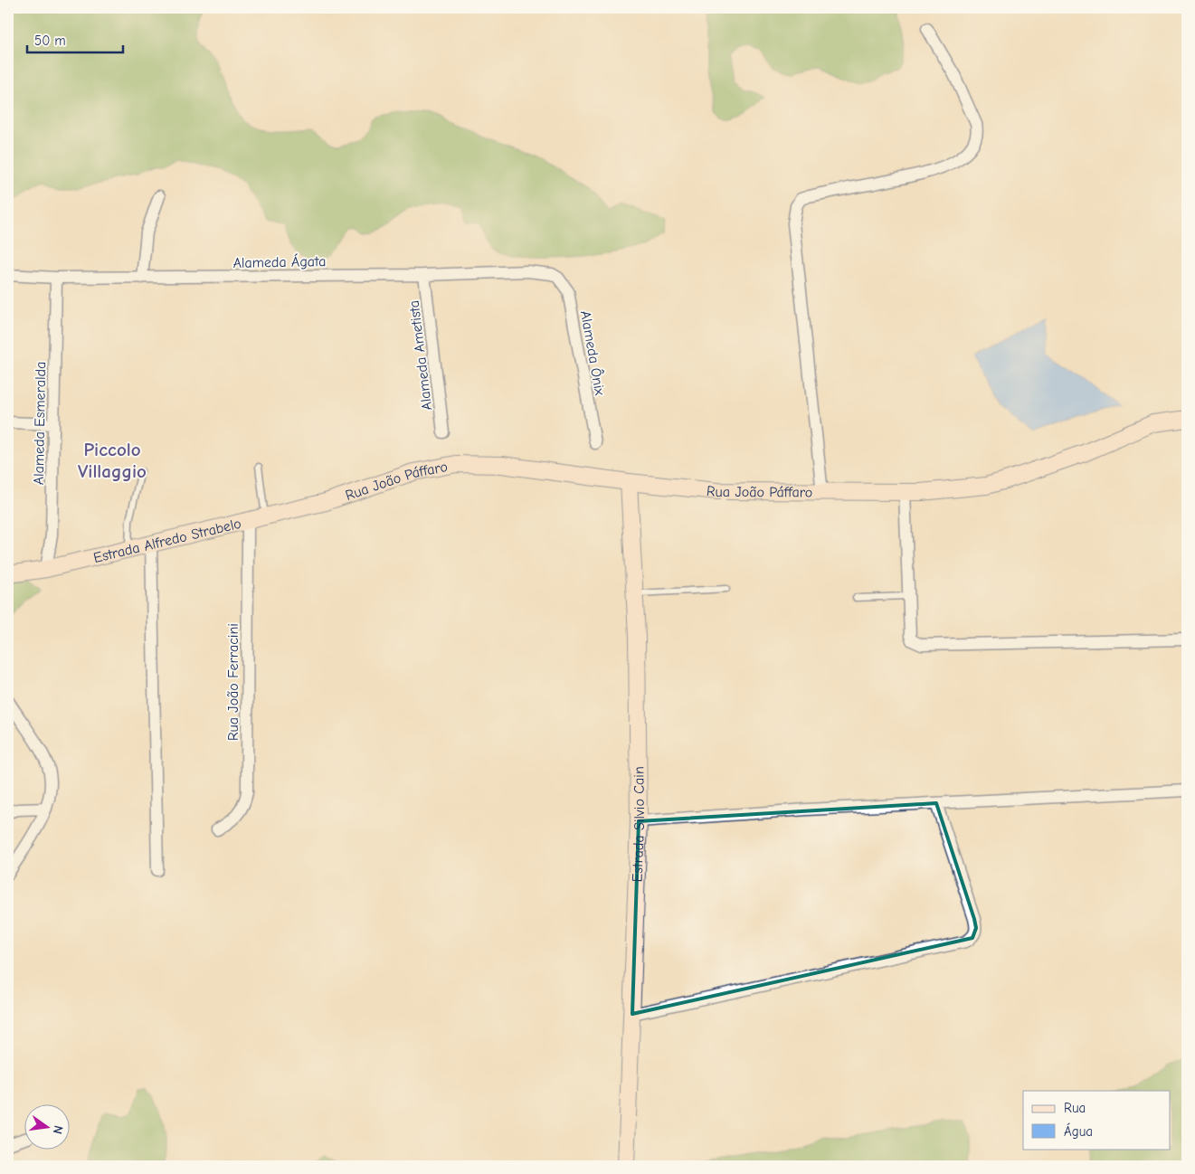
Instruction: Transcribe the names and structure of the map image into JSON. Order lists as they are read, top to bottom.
{
  "streets": {
    "street": [
      "Alameda Ágata",
      "Alameda Ônix",
      "Alameda Ametista",
      "Alameda Esmeralda",
      "Rua João Páffaro",
      "Estrada Alfredo Strabelo",
      "Rua João Ferracini",
      "Estrada Silvio Cain"
    ]
  },
  "crossings": [
    ["Alameda Ágata", "Alameda Ônix"],
    ["Alameda Ágata", "Alameda Ametista"],
    ["Alameda Ágata", "Alameda Esmeralda"],
    ["Alameda Esmeralda", "Estrada Alfredo Strabelo"],
    ["Rua João Páffaro", "Estrada Alfredo Strabelo"],
    ["Rua João Páffaro", "Estrada Silvio Cain"],
    ["Estrada Alfredo Strabelo", "Rua João Ferracini"]
  ],
  "districts": ["Piccolo Villaggio"],
  "legend": ["Rua", "Água"],
  "scale_bar": "50 m",
  "north": "right"
}
